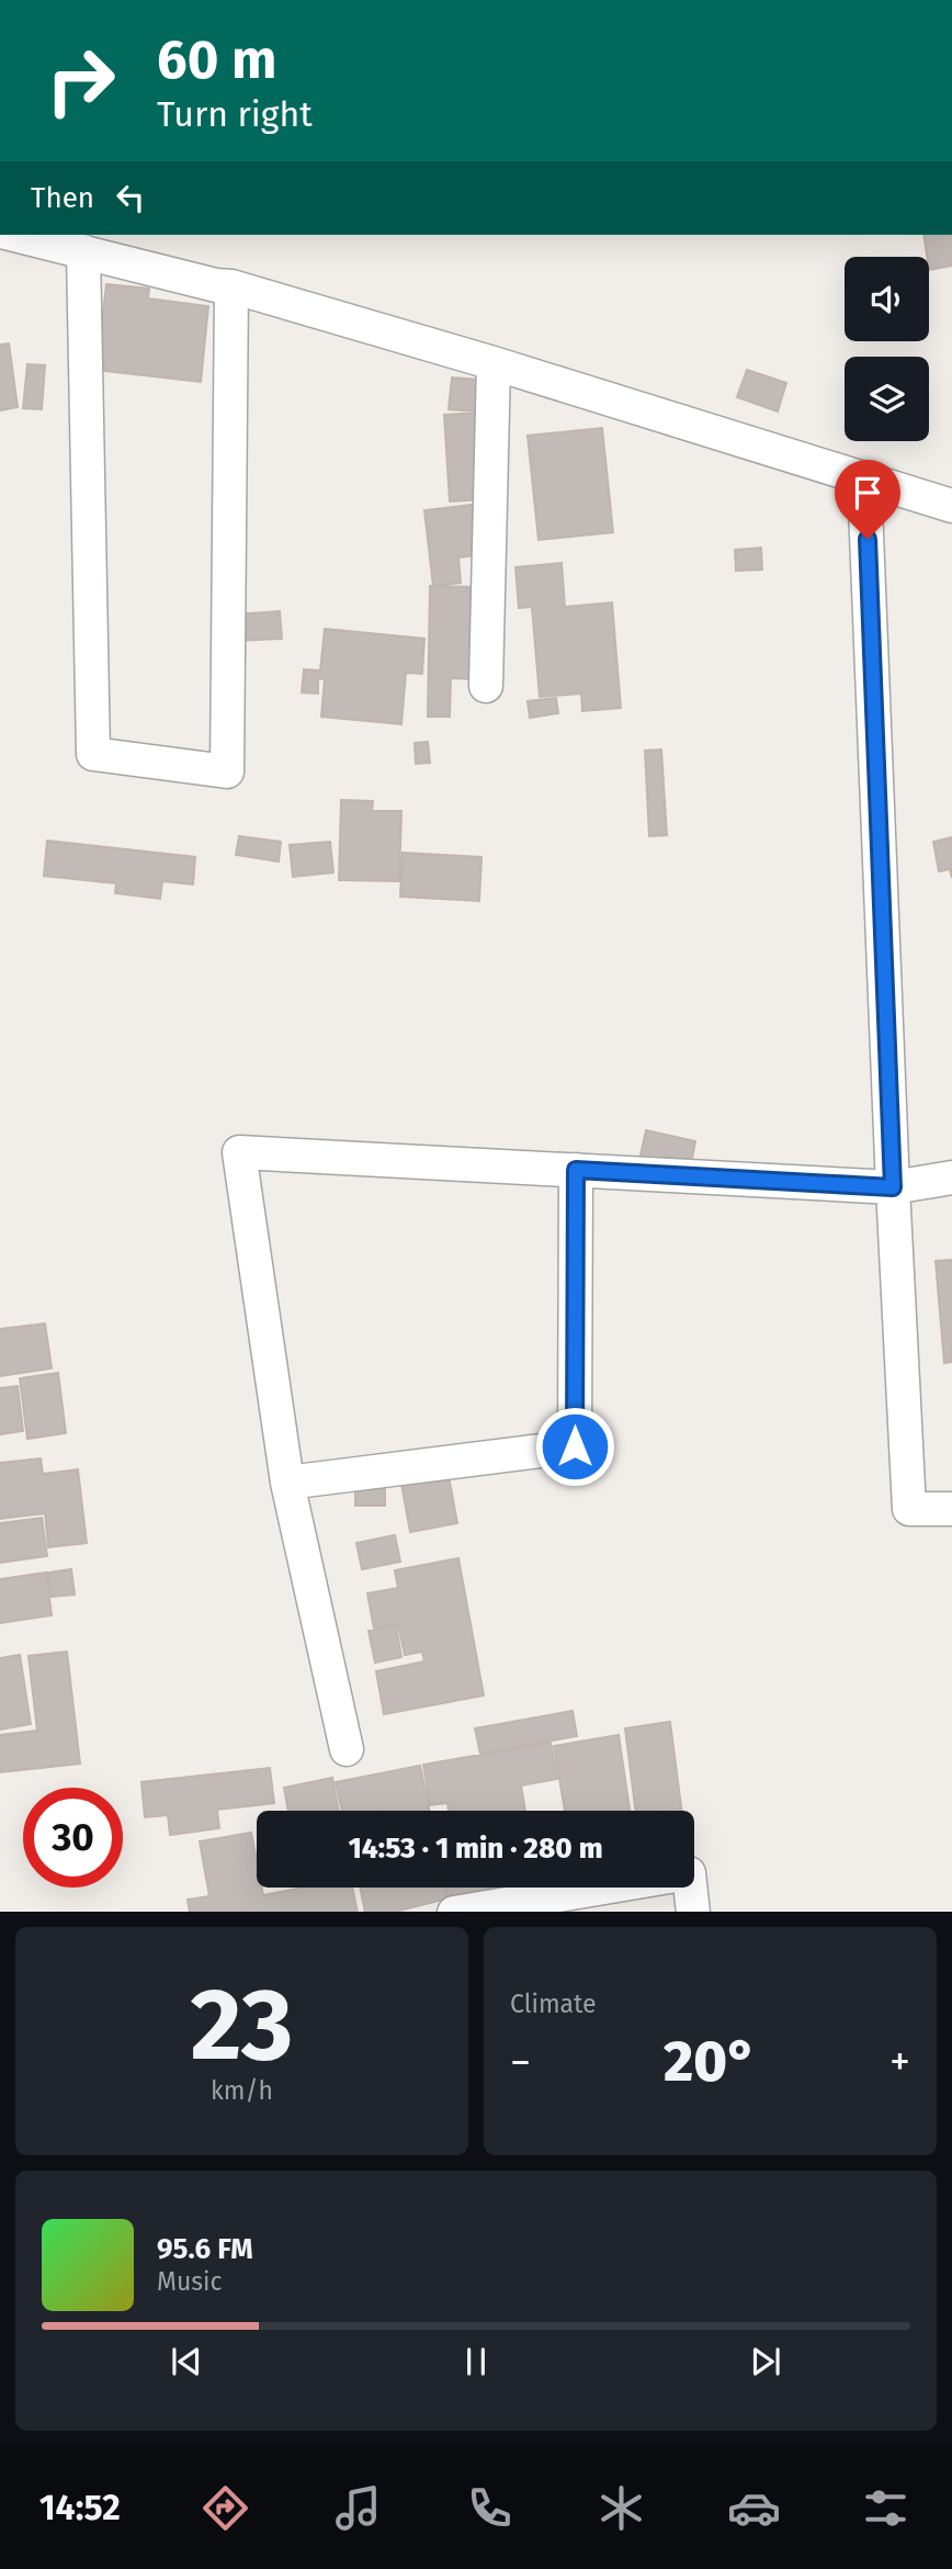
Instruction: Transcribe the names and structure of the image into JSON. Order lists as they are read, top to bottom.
{
  "page": {
    "turn": ["60 m", "Turn right"],
    "then": "Then",
    "limit": "30",
    "trip": "14:53 · 1 min · 280 m",
    "tile": [
      ["23", "km/h"],
      "Climate"
    ],
    "heat": ["−", "20°", "+"],
    "song": ["95.6 FM", "Music"],
    "tabs": "14:52"
  }
}
